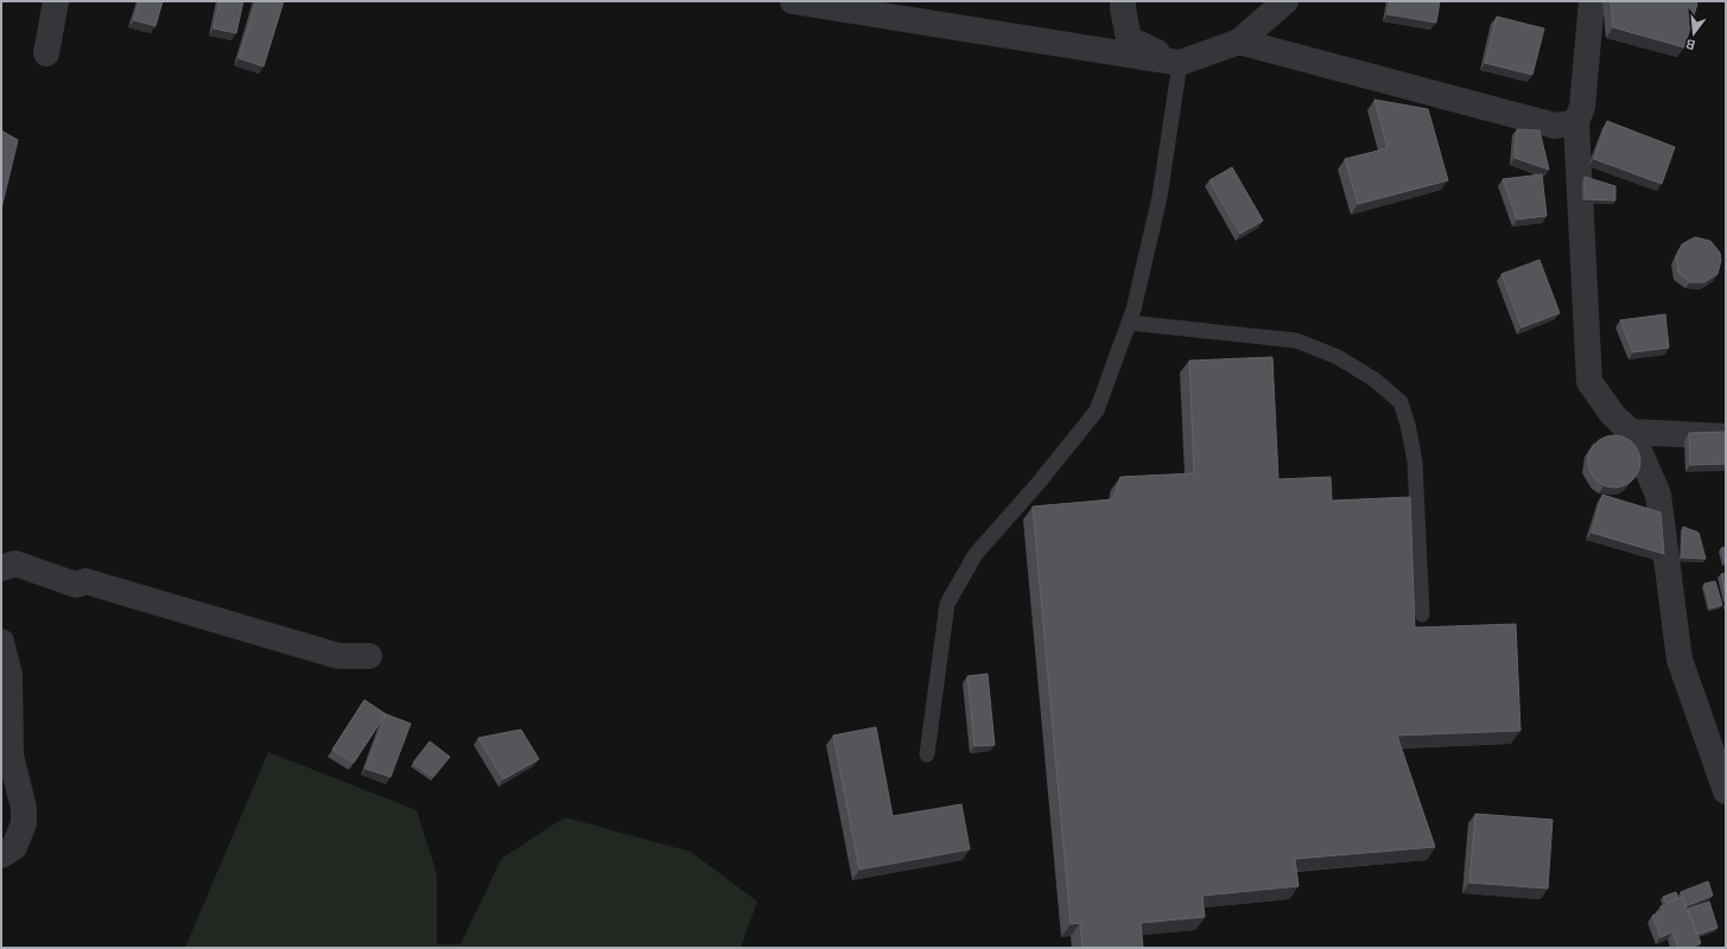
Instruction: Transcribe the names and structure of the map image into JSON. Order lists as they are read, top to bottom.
{
  "north": "bottom"
}
